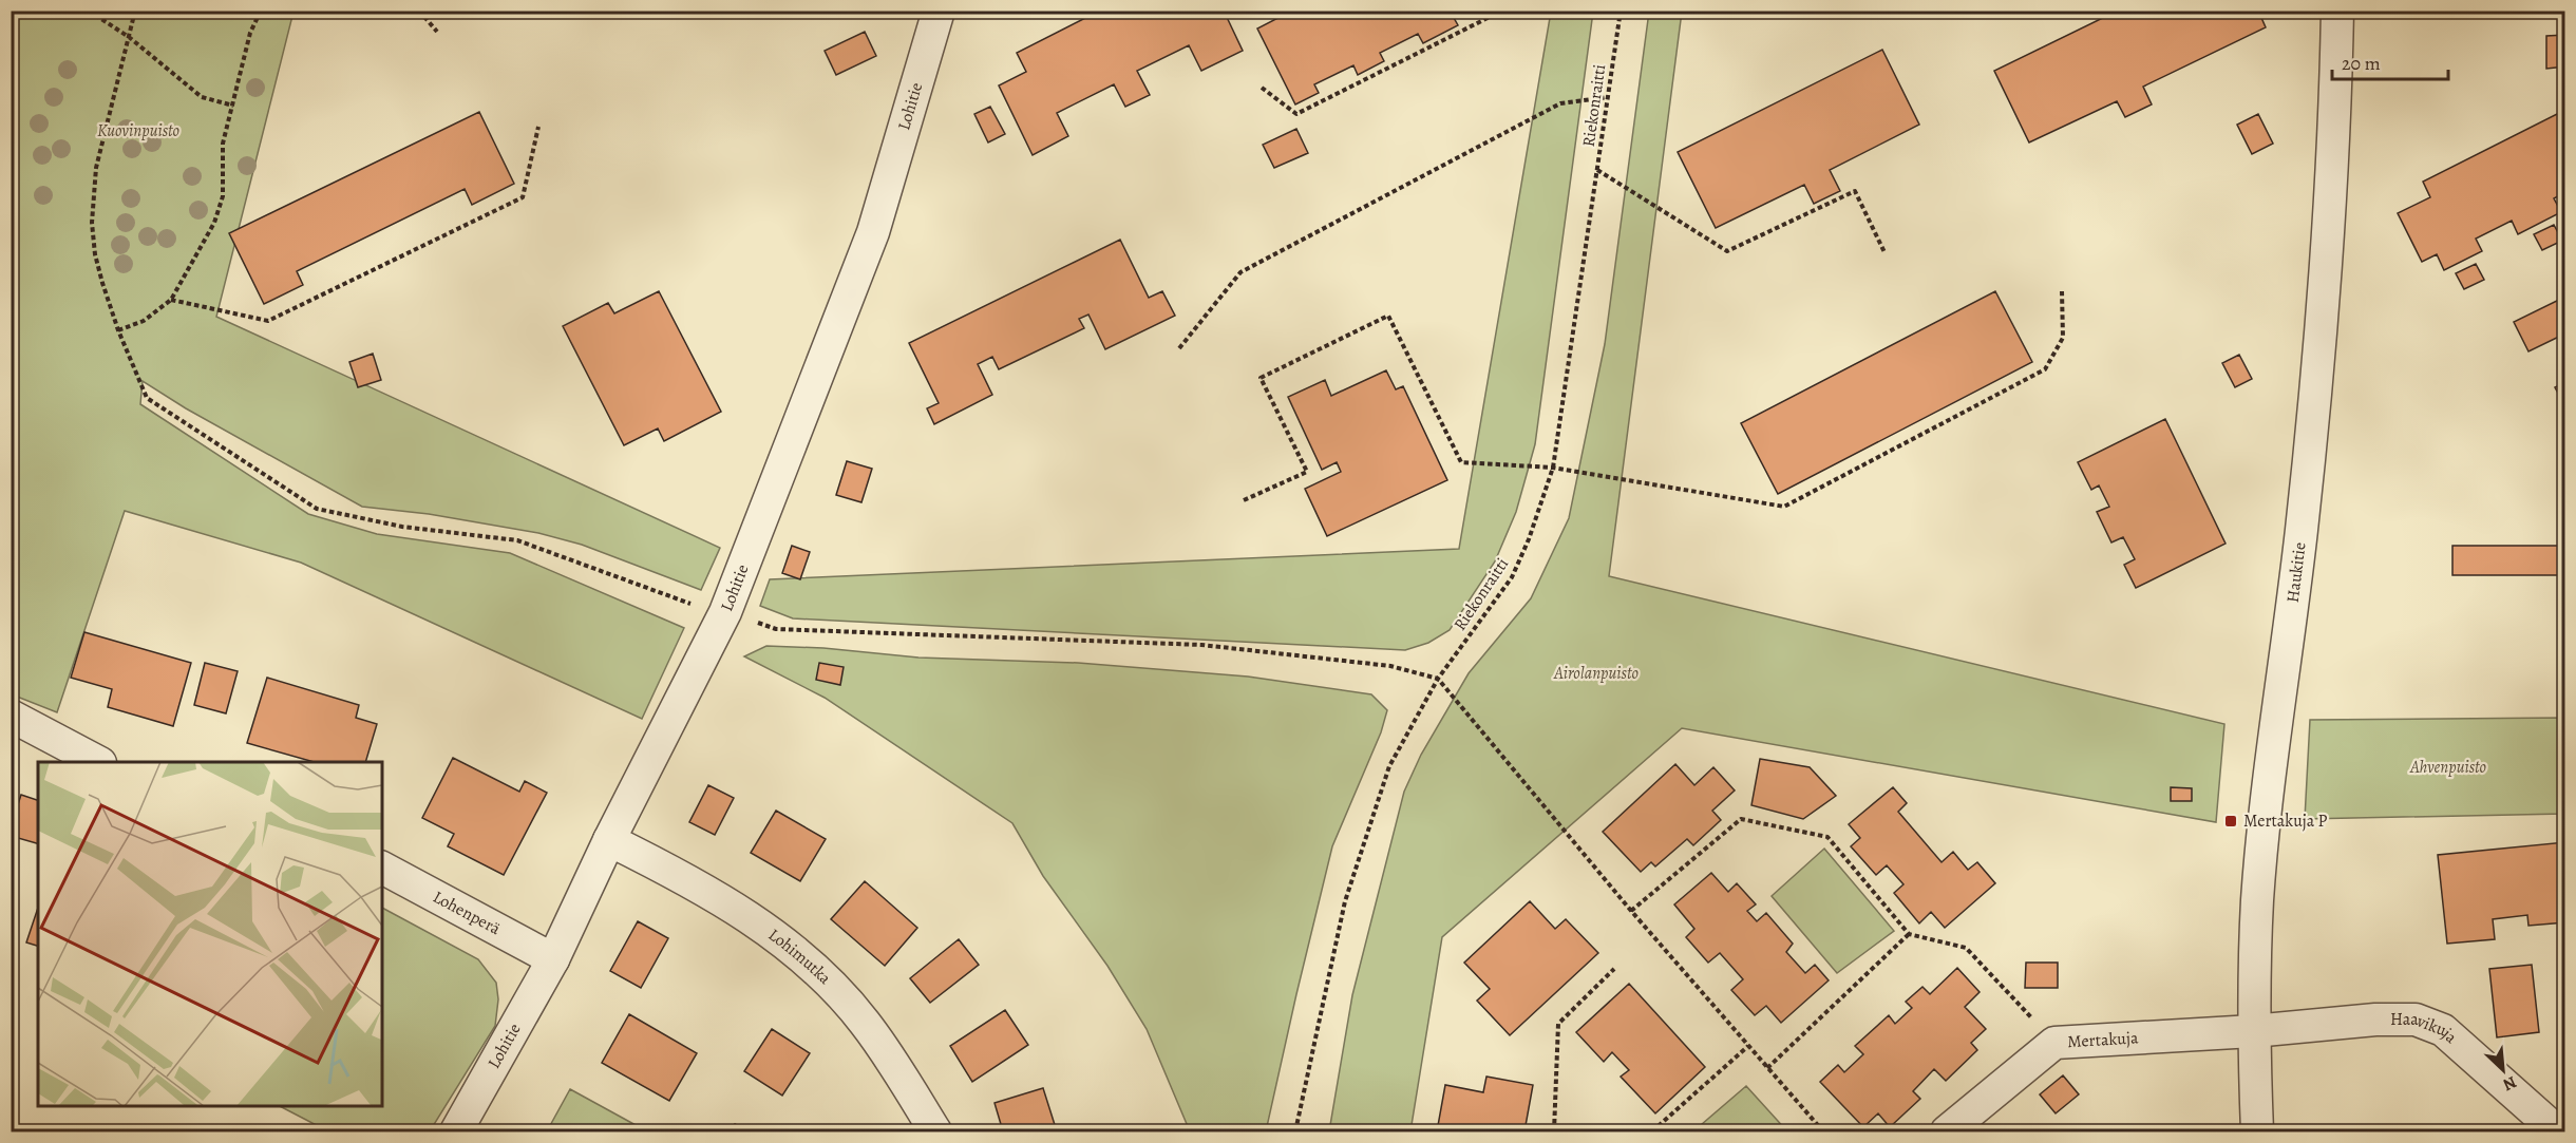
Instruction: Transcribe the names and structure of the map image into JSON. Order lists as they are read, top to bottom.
{
  "streets": {
    "street": [
      "Lohitie",
      "Haukitie",
      "Lohenperä",
      "Lohimutka",
      "Haavikuja",
      "Mertakuja"
    ],
    "path": ["Riekonraitti"]
  },
  "crossings": [
    ["Lohitie", "Lohenperä"],
    ["Lohitie", "Lohimutka"],
    ["Haukitie", "Haavikuja"],
    ["Haukitie", "Mertakuja"],
    ["Haavikuja", "Mertakuja"]
  ],
  "parks": ["Kuovinpuisto", "Airolanpuisto", "Ahvenpuisto"],
  "places": {
    "transit": ["Mertakuja P"]
  },
  "scale_bar": "20 m",
  "north": "bottom right"
}
